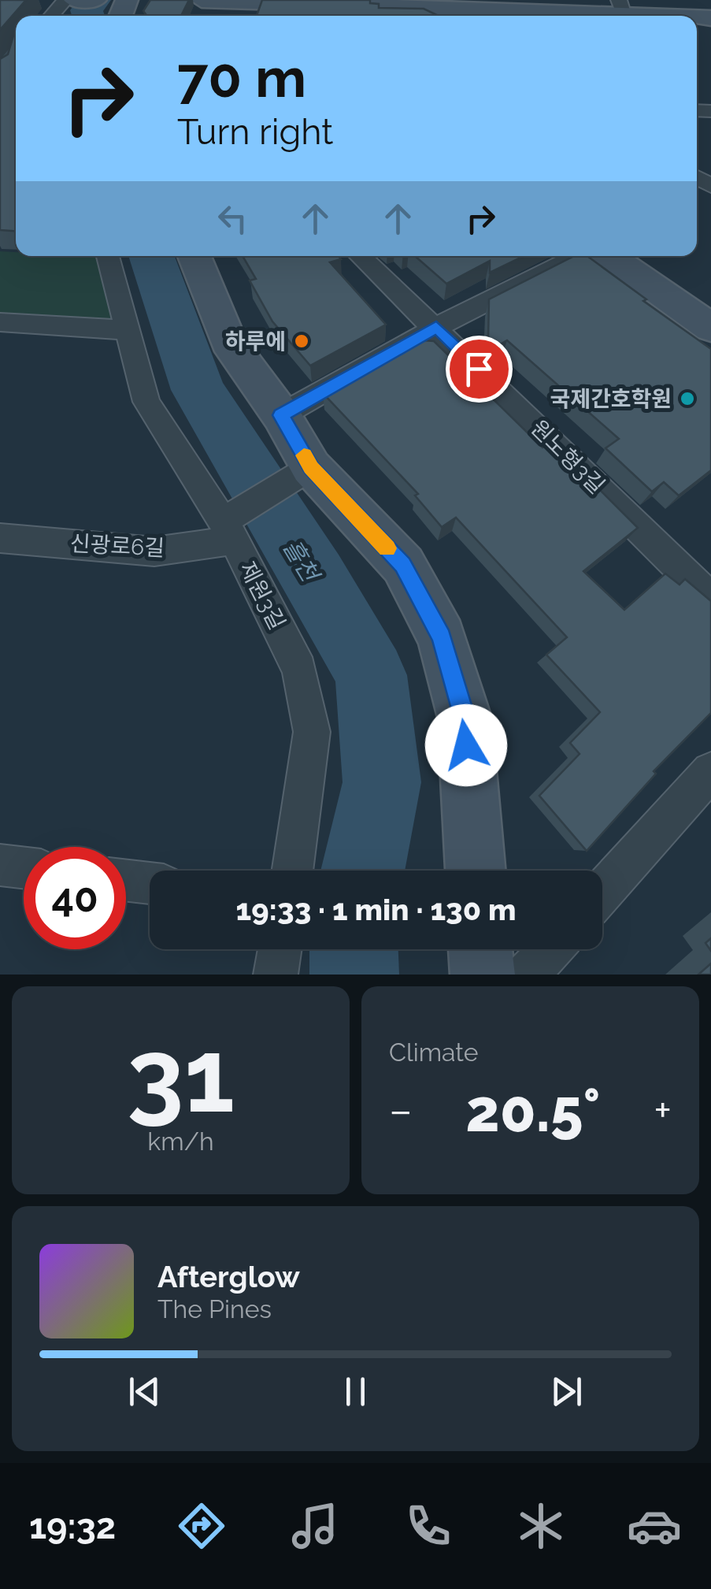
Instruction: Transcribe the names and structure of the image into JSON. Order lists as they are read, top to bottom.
{
  "streets": {
    "street": ["원노형3길", "신광로6길", "제원3길"]
  },
  "crossings": [
    ["신광로6길", "제원3길"]
  ],
  "water": ["흘천"],
  "places": ["하루에", "국제간호학원"],
  "page": {
    "turn": ["70 m", "Turn right"],
    "limit": "40",
    "trip": "19:33 · 1 min · 130 m",
    "tile": [
      ["31", "km/h"],
      "Climate"
    ],
    "heat": ["−", "20.5°", "+"],
    "song": ["Afterglow", "The Pines"],
    "tabs": "19:32"
  }
}
